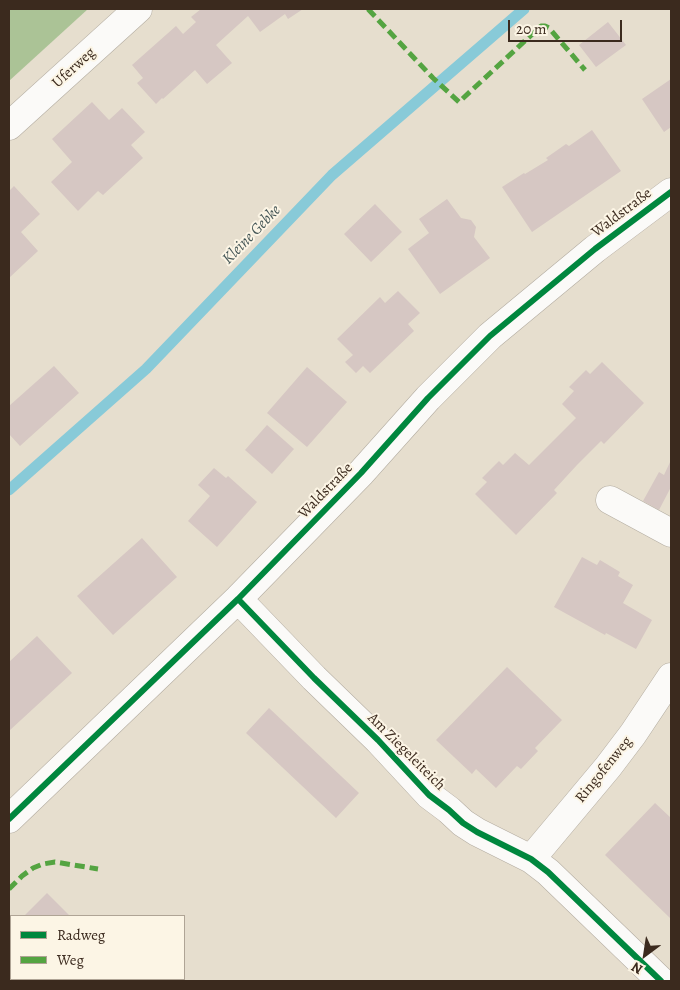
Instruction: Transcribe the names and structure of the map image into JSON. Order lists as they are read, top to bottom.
{
  "streets": {
    "street": [
      "Uferweg",
      "Waldstraße",
      "Am Ziegeleiteich",
      "Ringofenweg"
    ]
  },
  "crossings": [
    ["Waldstraße", "Am Ziegeleiteich"],
    ["Am Ziegeleiteich", "Ringofenweg"]
  ],
  "water": ["Kleine Gebke"],
  "legend": ["Radweg", "Weg"],
  "scale_bar": "20 m",
  "north": "bottom left"
}
